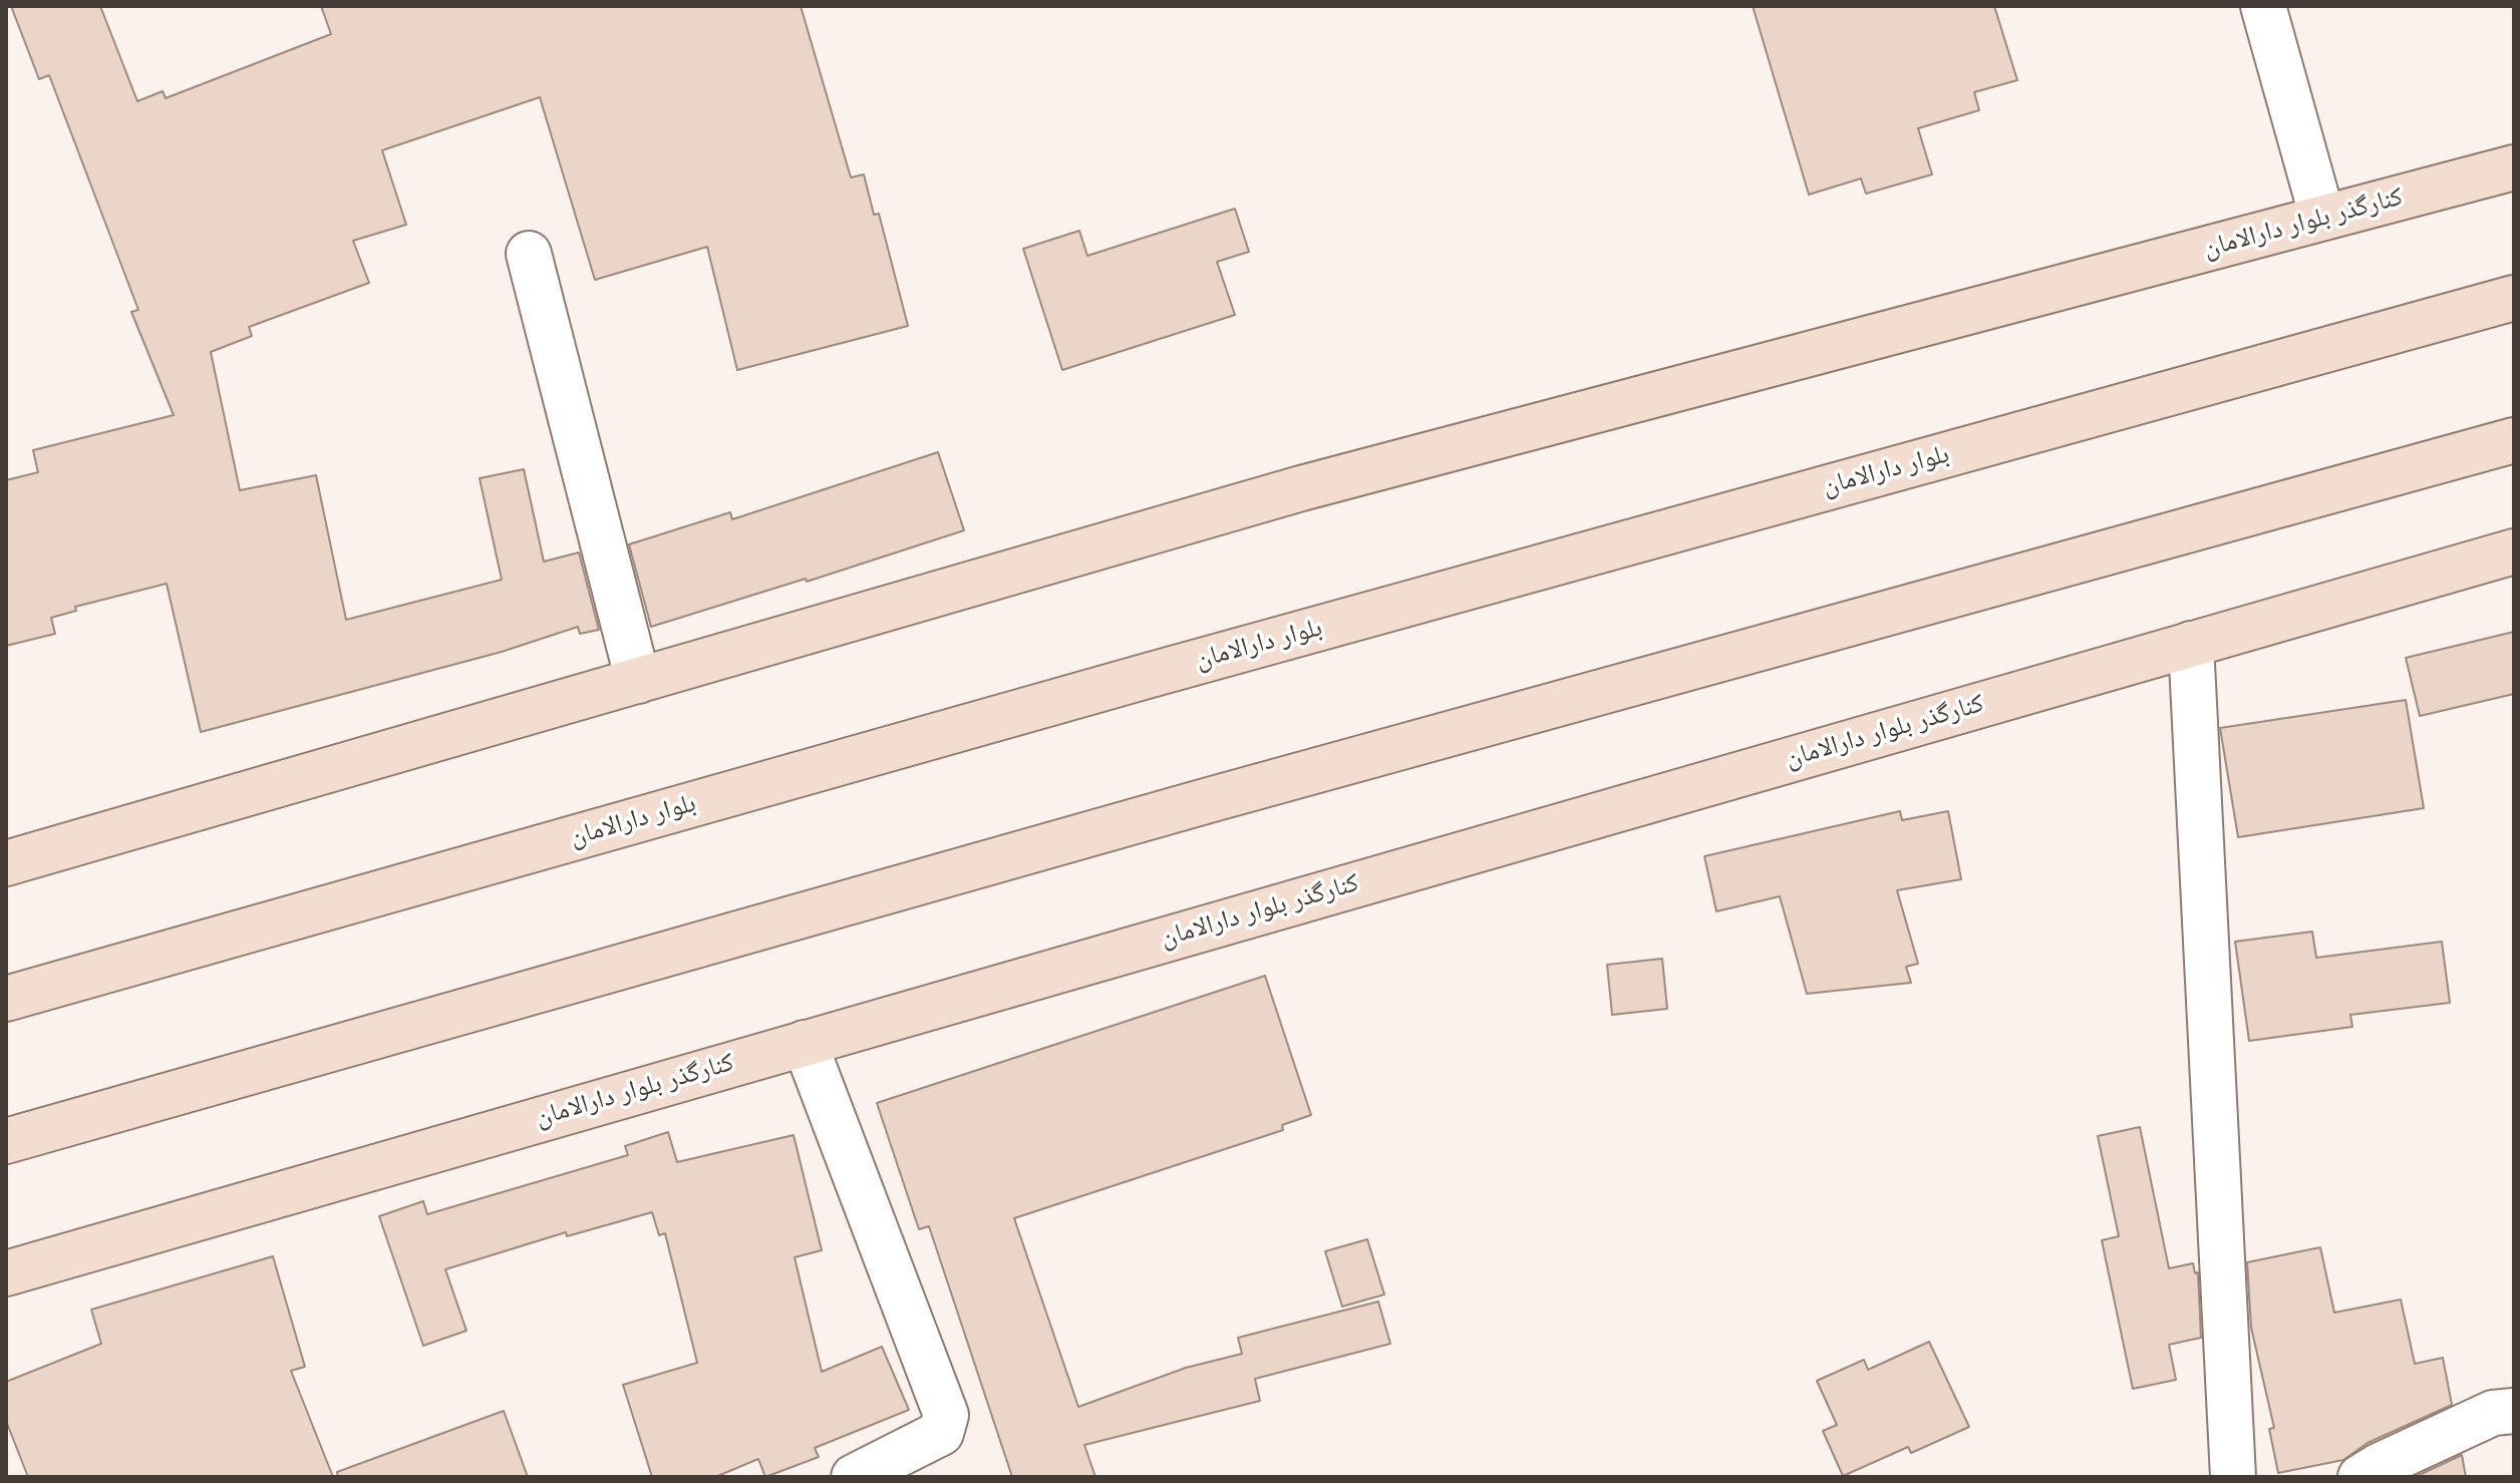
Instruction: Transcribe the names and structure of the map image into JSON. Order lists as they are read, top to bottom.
{
  "streets": {
    "street": ["کنارگذر بلوار دارالامان", "بلوار دارالامان"]
  }
}
